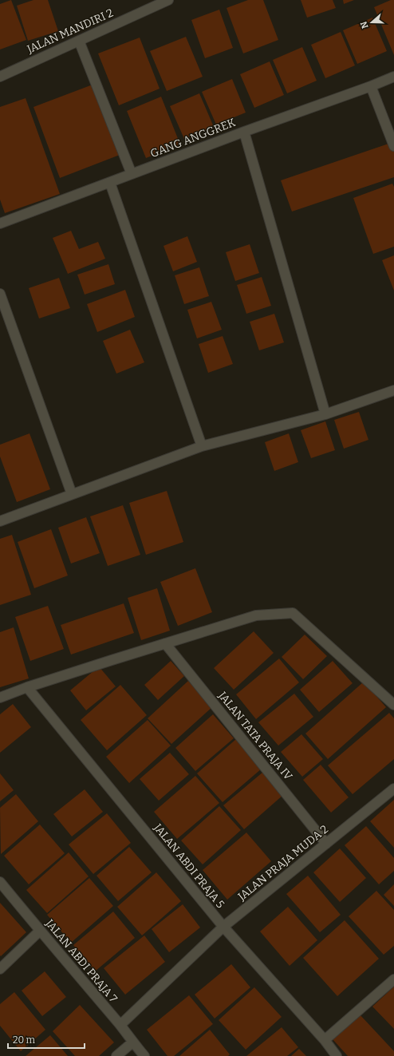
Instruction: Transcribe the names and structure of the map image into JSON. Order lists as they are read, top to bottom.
{
  "streets": {
    "street": [
      "JALAN MANDIRI 2",
      "GANG ANGGREK",
      "JALAN TATA PRAJA IV",
      "JALAN PRAJA MUDA 2",
      "JALAN ABDI PRAJA 5",
      "JALAN ABDI PRAJA 7"
    ]
  },
  "crossings": [
    ["JALAN TATA PRAJA IV", "JALAN PRAJA MUDA 2"],
    ["JALAN PRAJA MUDA 2", "JALAN ABDI PRAJA 5"],
    ["JALAN PRAJA MUDA 2", "JALAN ABDI PRAJA 7"]
  ],
  "scale_bar": "20 m",
  "north": "left"
}
